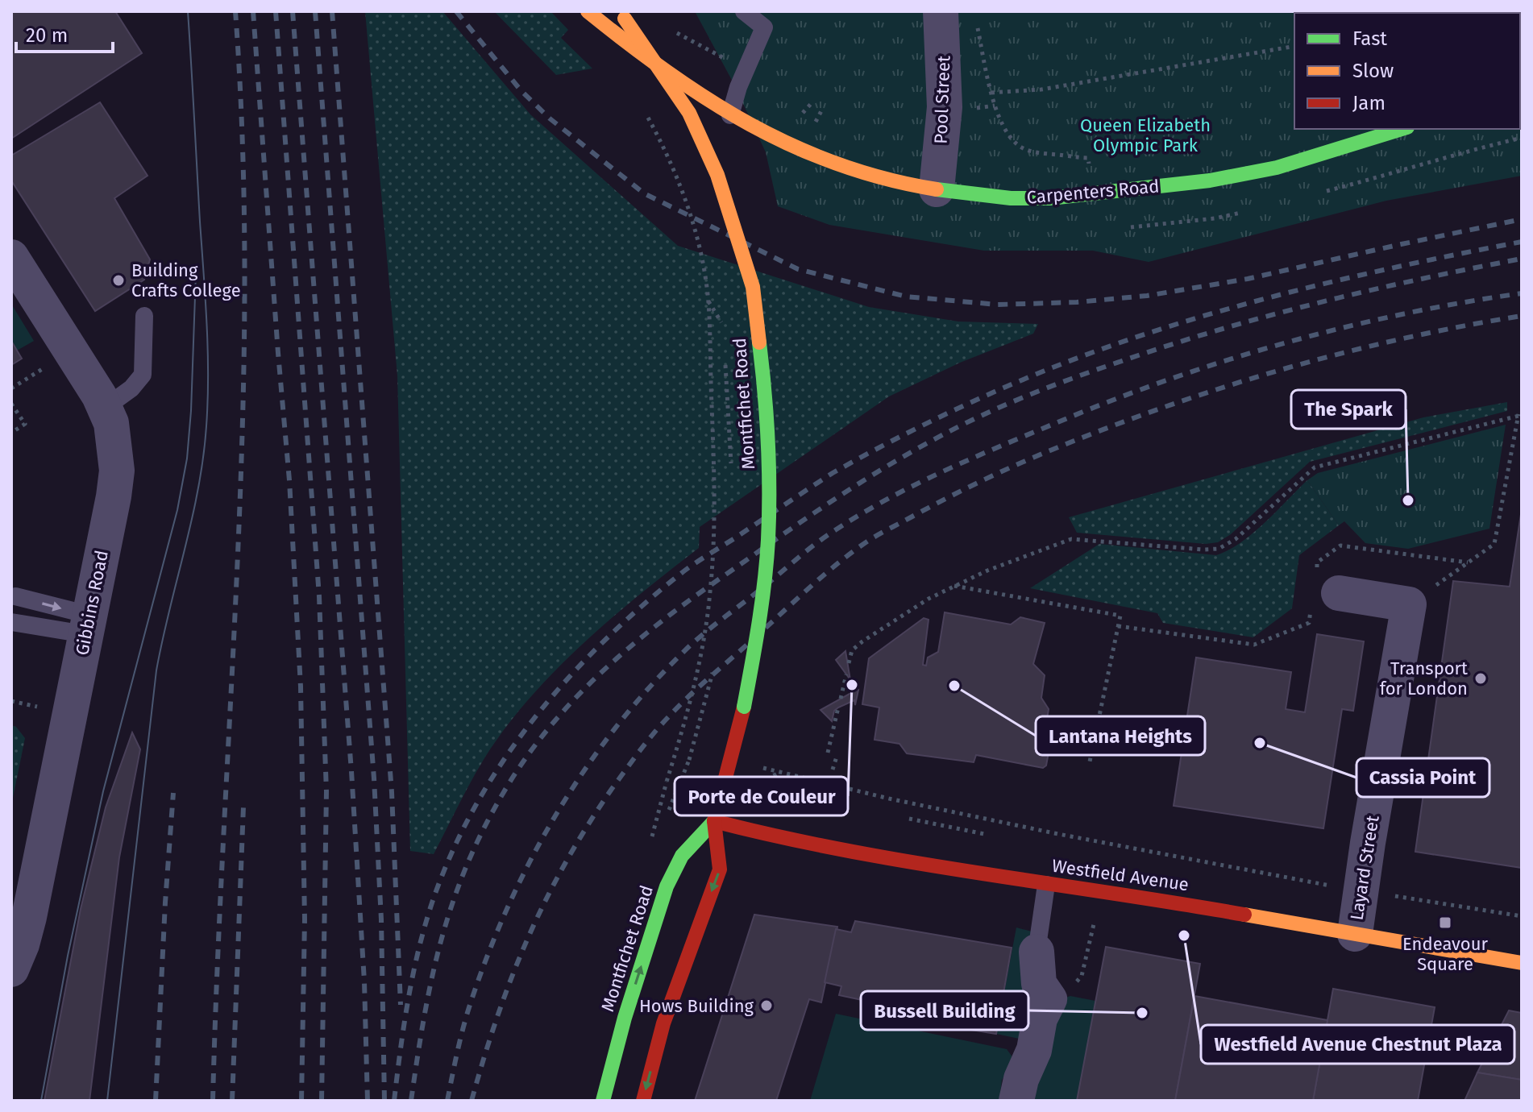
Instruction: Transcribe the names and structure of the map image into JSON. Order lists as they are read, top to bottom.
{
  "streets": {
    "street": [
      "Pool Street",
      "Carpenters Road",
      "Montfichet Road",
      "Gibbins Road",
      "Layard Street",
      "Westfield Avenue"
    ]
  },
  "crossings": [
    ["Pool Street", "Carpenters Road"],
    ["Montfichet Road", "Westfield Avenue"],
    ["Layard Street", "Westfield Avenue"]
  ],
  "parks": ["Queen Elizabeth Olympic Park"],
  "places": {
    "other": [
      "Building Crafts College",
      "The Spark",
      "Transport for London",
      "Porte de Couleur",
      "Lantana Heights",
      "Cassia Point",
      "Westfield Avenue Chestnut Plaza",
      "Hows Building",
      "Bussell Building"
    ],
    "transit": ["Endeavour Square"]
  },
  "legend": ["Fast", "Slow", "Jam"],
  "scale_bar": "20 m"
}
